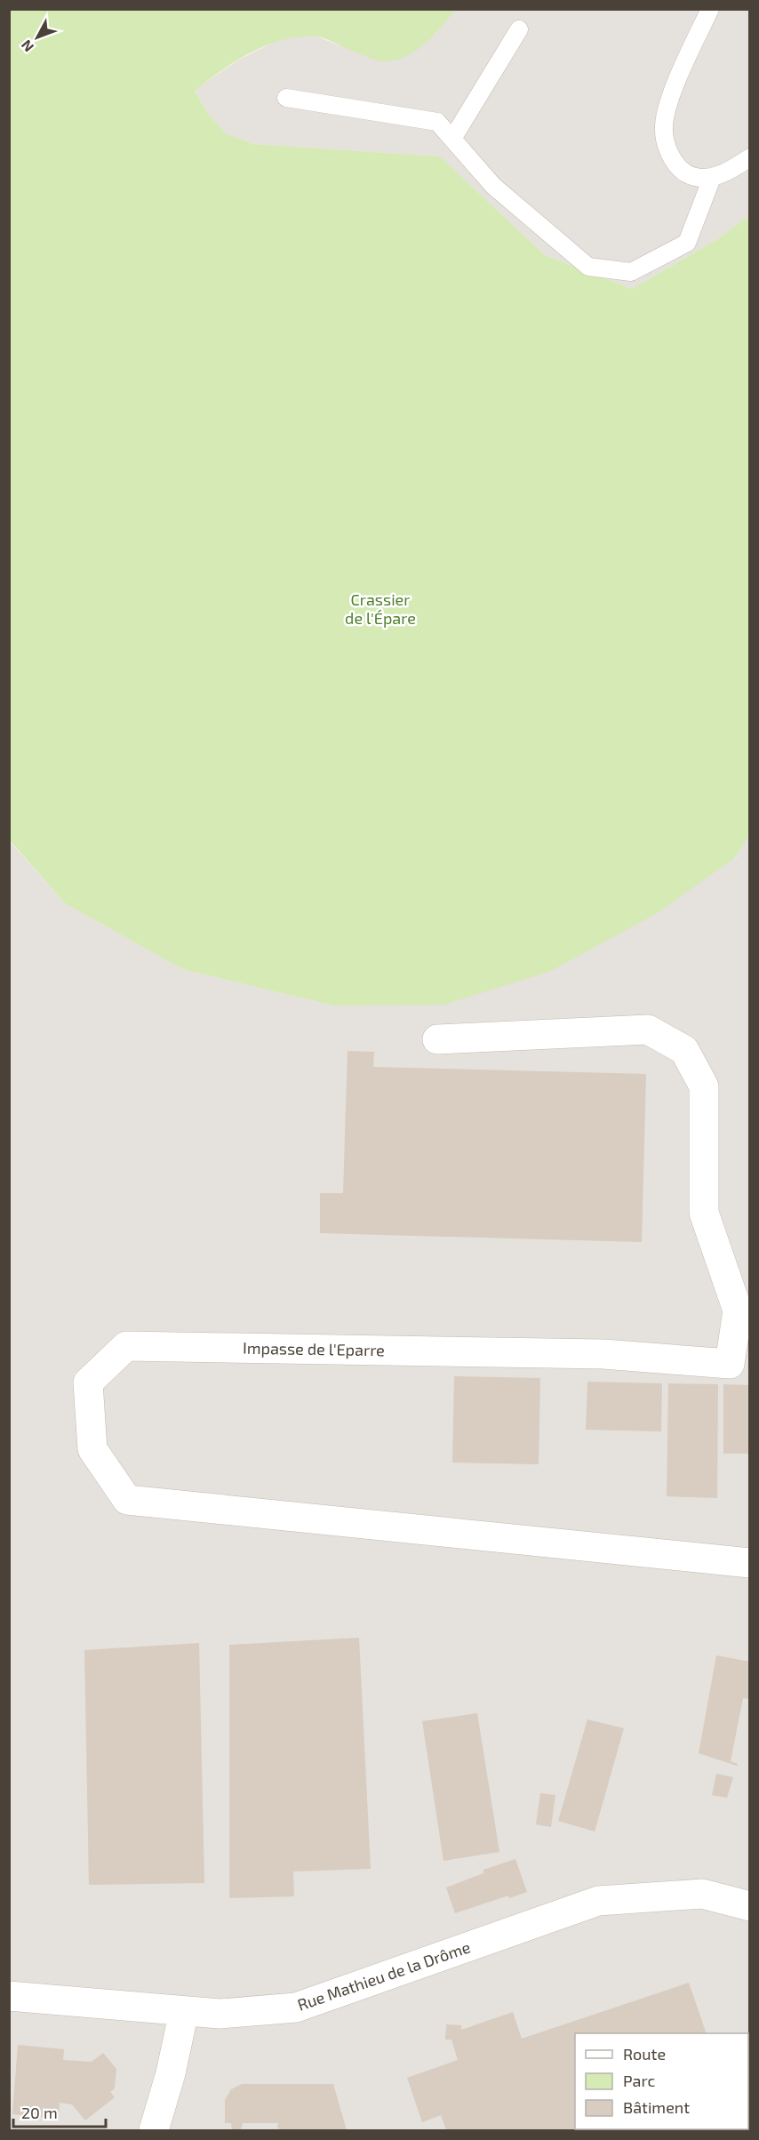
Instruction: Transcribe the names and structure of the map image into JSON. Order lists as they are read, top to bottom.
{
  "streets": {
    "street": ["Impasse de l'Eparre", "Rue Mathieu de la Drôme"]
  },
  "parks": ["Crassier de l'Épare"],
  "legend": ["Route", "Parc", "Bâtiment"],
  "scale_bar": "20 m",
  "north": "bottom left"
}
